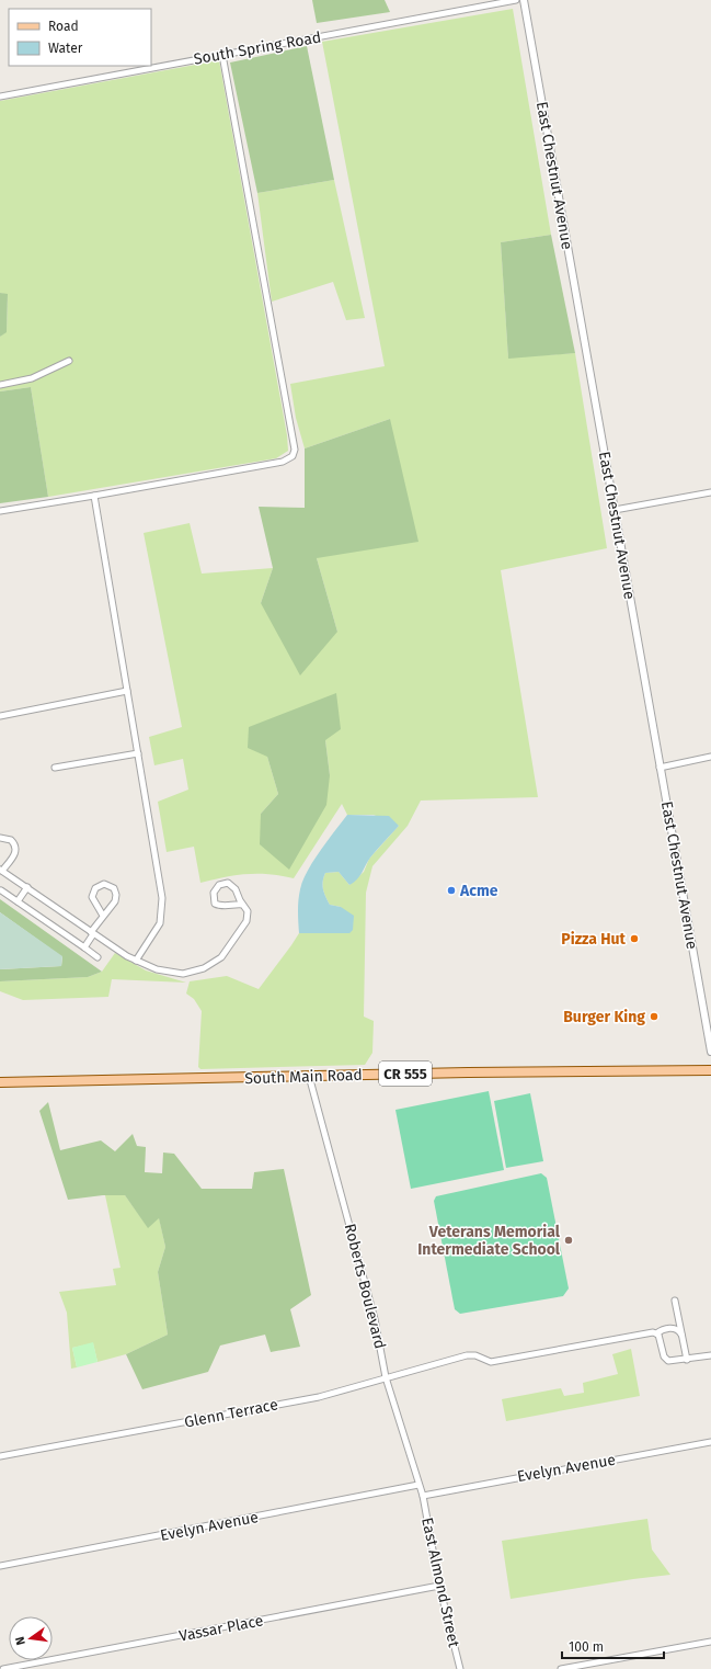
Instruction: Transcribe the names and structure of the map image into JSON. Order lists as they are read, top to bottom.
{
  "streets": {
    "main road": ["CR 555", "South Main Road"],
    "street": [
      "South Spring Road",
      "East Chestnut Avenue",
      "Roberts Boulevard",
      "Glenn Terrace",
      "Evelyn Avenue",
      "East Almond Street",
      "Vassar Place"
    ]
  },
  "crossings": [
    ["South Main Road", "Roberts Boulevard"],
    ["Roberts Boulevard", "Glenn Terrace"],
    ["Roberts Boulevard", "Evelyn Avenue"],
    ["Roberts Boulevard", "East Almond Street"],
    ["Evelyn Avenue", "East Almond Street"],
    ["East Almond Street", "Vassar Place"]
  ],
  "places": [
    "Acme",
    "Pizza Hut",
    "Burger King",
    "Veterans Memorial Intermediate School"
  ],
  "legend": ["Road", "Water"],
  "scale_bar": "100 m",
  "north": "left"
}
